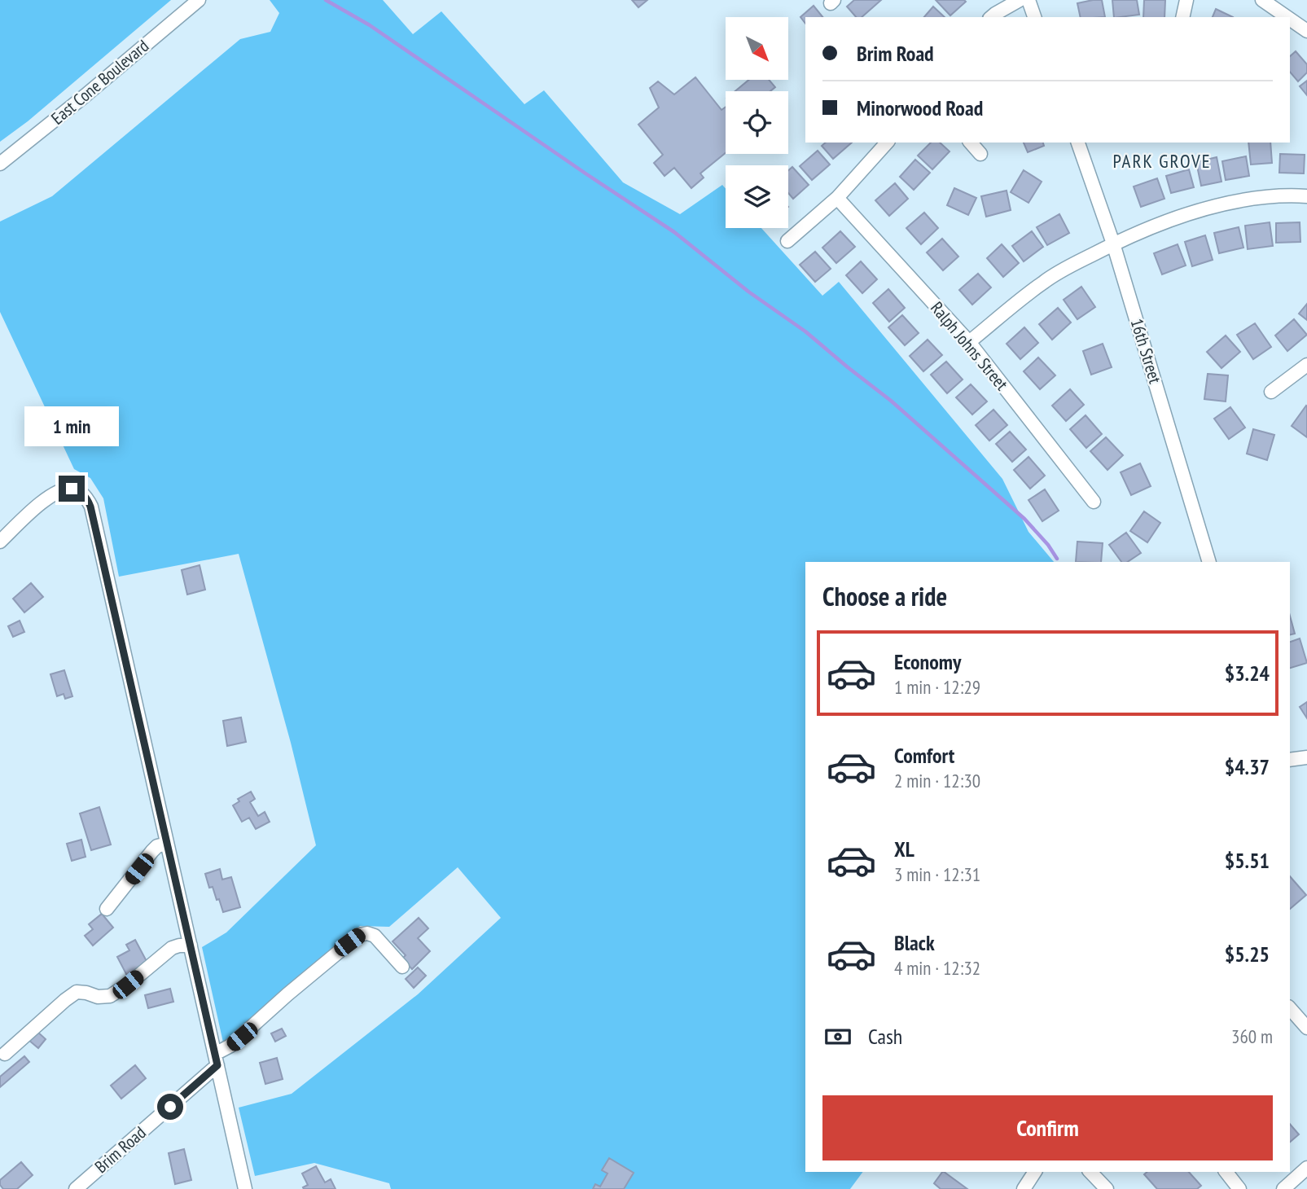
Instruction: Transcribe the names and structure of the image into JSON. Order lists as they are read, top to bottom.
{
  "streets": {
    "street": [
      "East Cone Boulevard",
      "Ralph Johns Street",
      "16th Street",
      "Brim Road"
    ]
  },
  "districts": ["PARK GROVE"],
  "north": "bottom right",
  "page": {
    "banner": ["Brim Road", "Minorwood Road"],
    "bubble": "1 min",
    "heading": "Choose a ride",
    "list": [
      {
        "name": "Economy",
        "note": "1 min · 12:29",
        "value": "$3.24"
      },
      {
        "name": "Comfort",
        "note": "2 min · 12:30",
        "value": "$4.37"
      },
      {
        "name": "XL",
        "note": "3 min · 12:31",
        "value": "$5.51"
      },
      {
        "name": "Black",
        "note": "4 min · 12:32",
        "value": "$5.25"
      }
    ],
    "pay": ["Cash", "360 m"],
    "buttons": "Confirm"
  }
}
